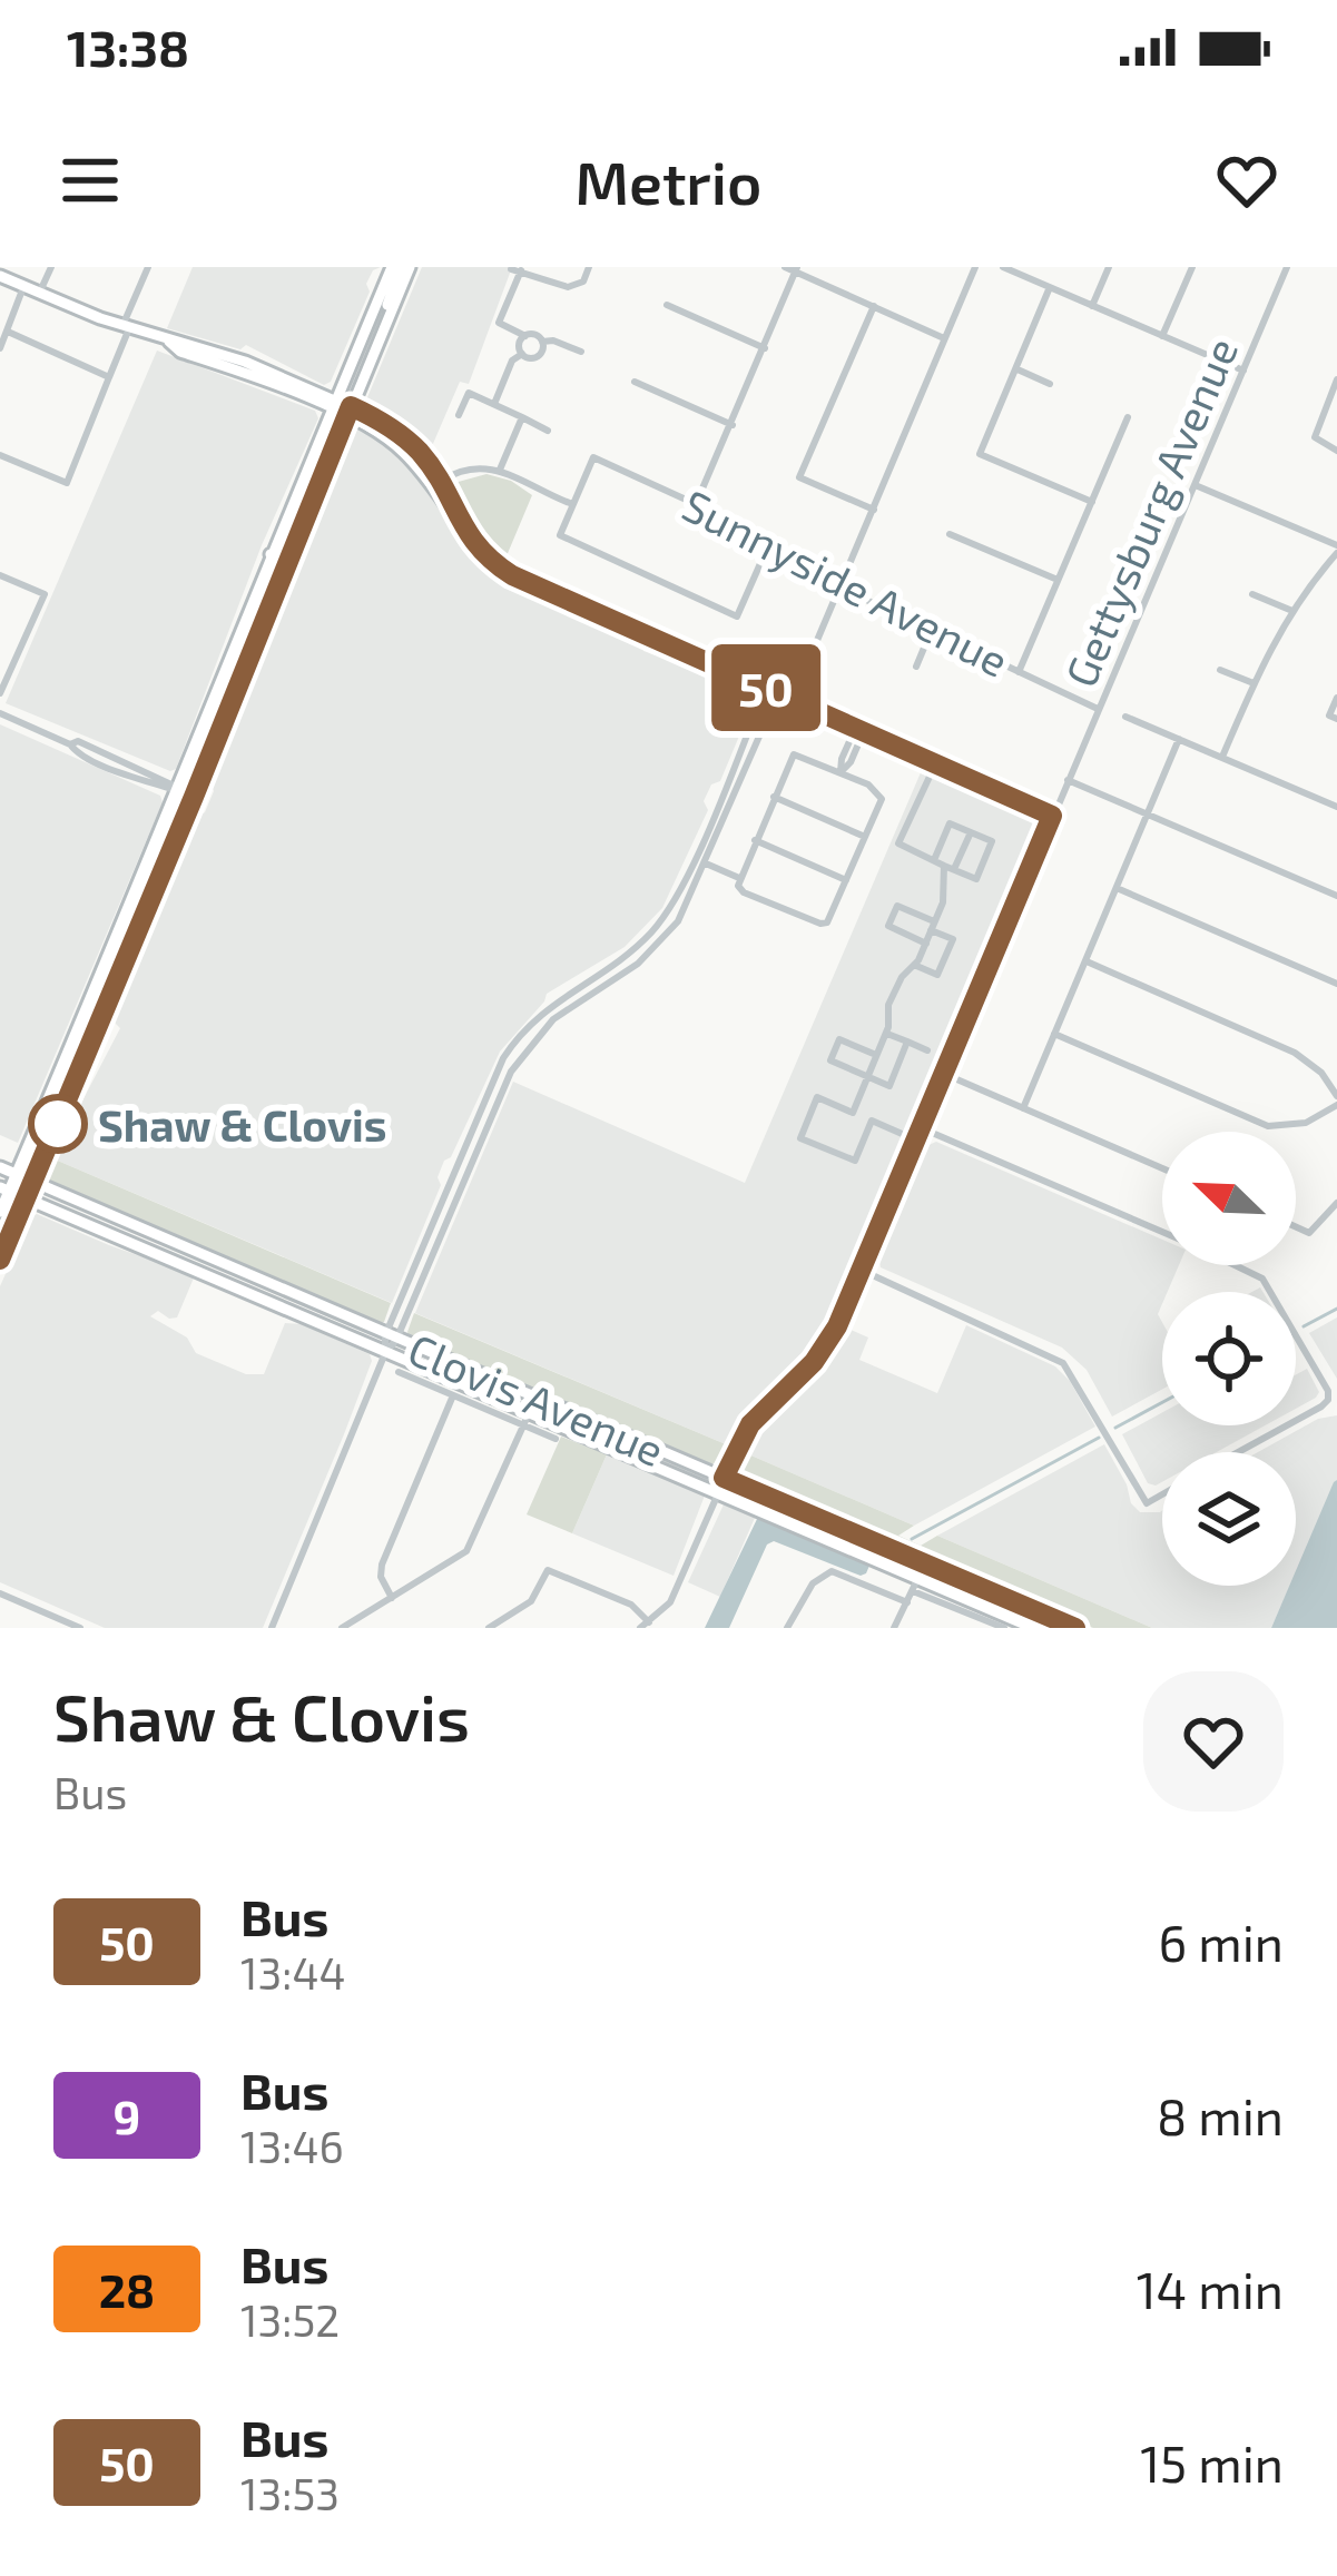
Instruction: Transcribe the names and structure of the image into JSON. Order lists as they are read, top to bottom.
{
  "streets": {
    "main road": ["Clovis Avenue"],
    "street": ["Gettysburg Avenue", "Sunnyside Avenue"]
  },
  "crossings": [
    ["Gettysburg Avenue", "Sunnyside Avenue"]
  ],
  "places": ["Shaw & Clovis"],
  "lines": ["bus line 50"],
  "north": "top left",
  "page": {
    "status": "13:38",
    "header": "Metrio",
    "on_map": "50",
    "heading": ["Shaw & Clovis", "Bus"],
    "list": [
      {
        "mark": "50",
        "name": "Bus",
        "note": "13:44",
        "value": "6 min"
      },
      {
        "mark": "9",
        "name": "Bus",
        "note": "13:46",
        "value": "8 min"
      },
      {
        "mark": "28",
        "name": "Bus",
        "note": "13:52",
        "value": "14 min"
      },
      {
        "mark": "50",
        "name": "Bus",
        "note": "13:53",
        "value": "15 min"
      }
    ]
  }
}
